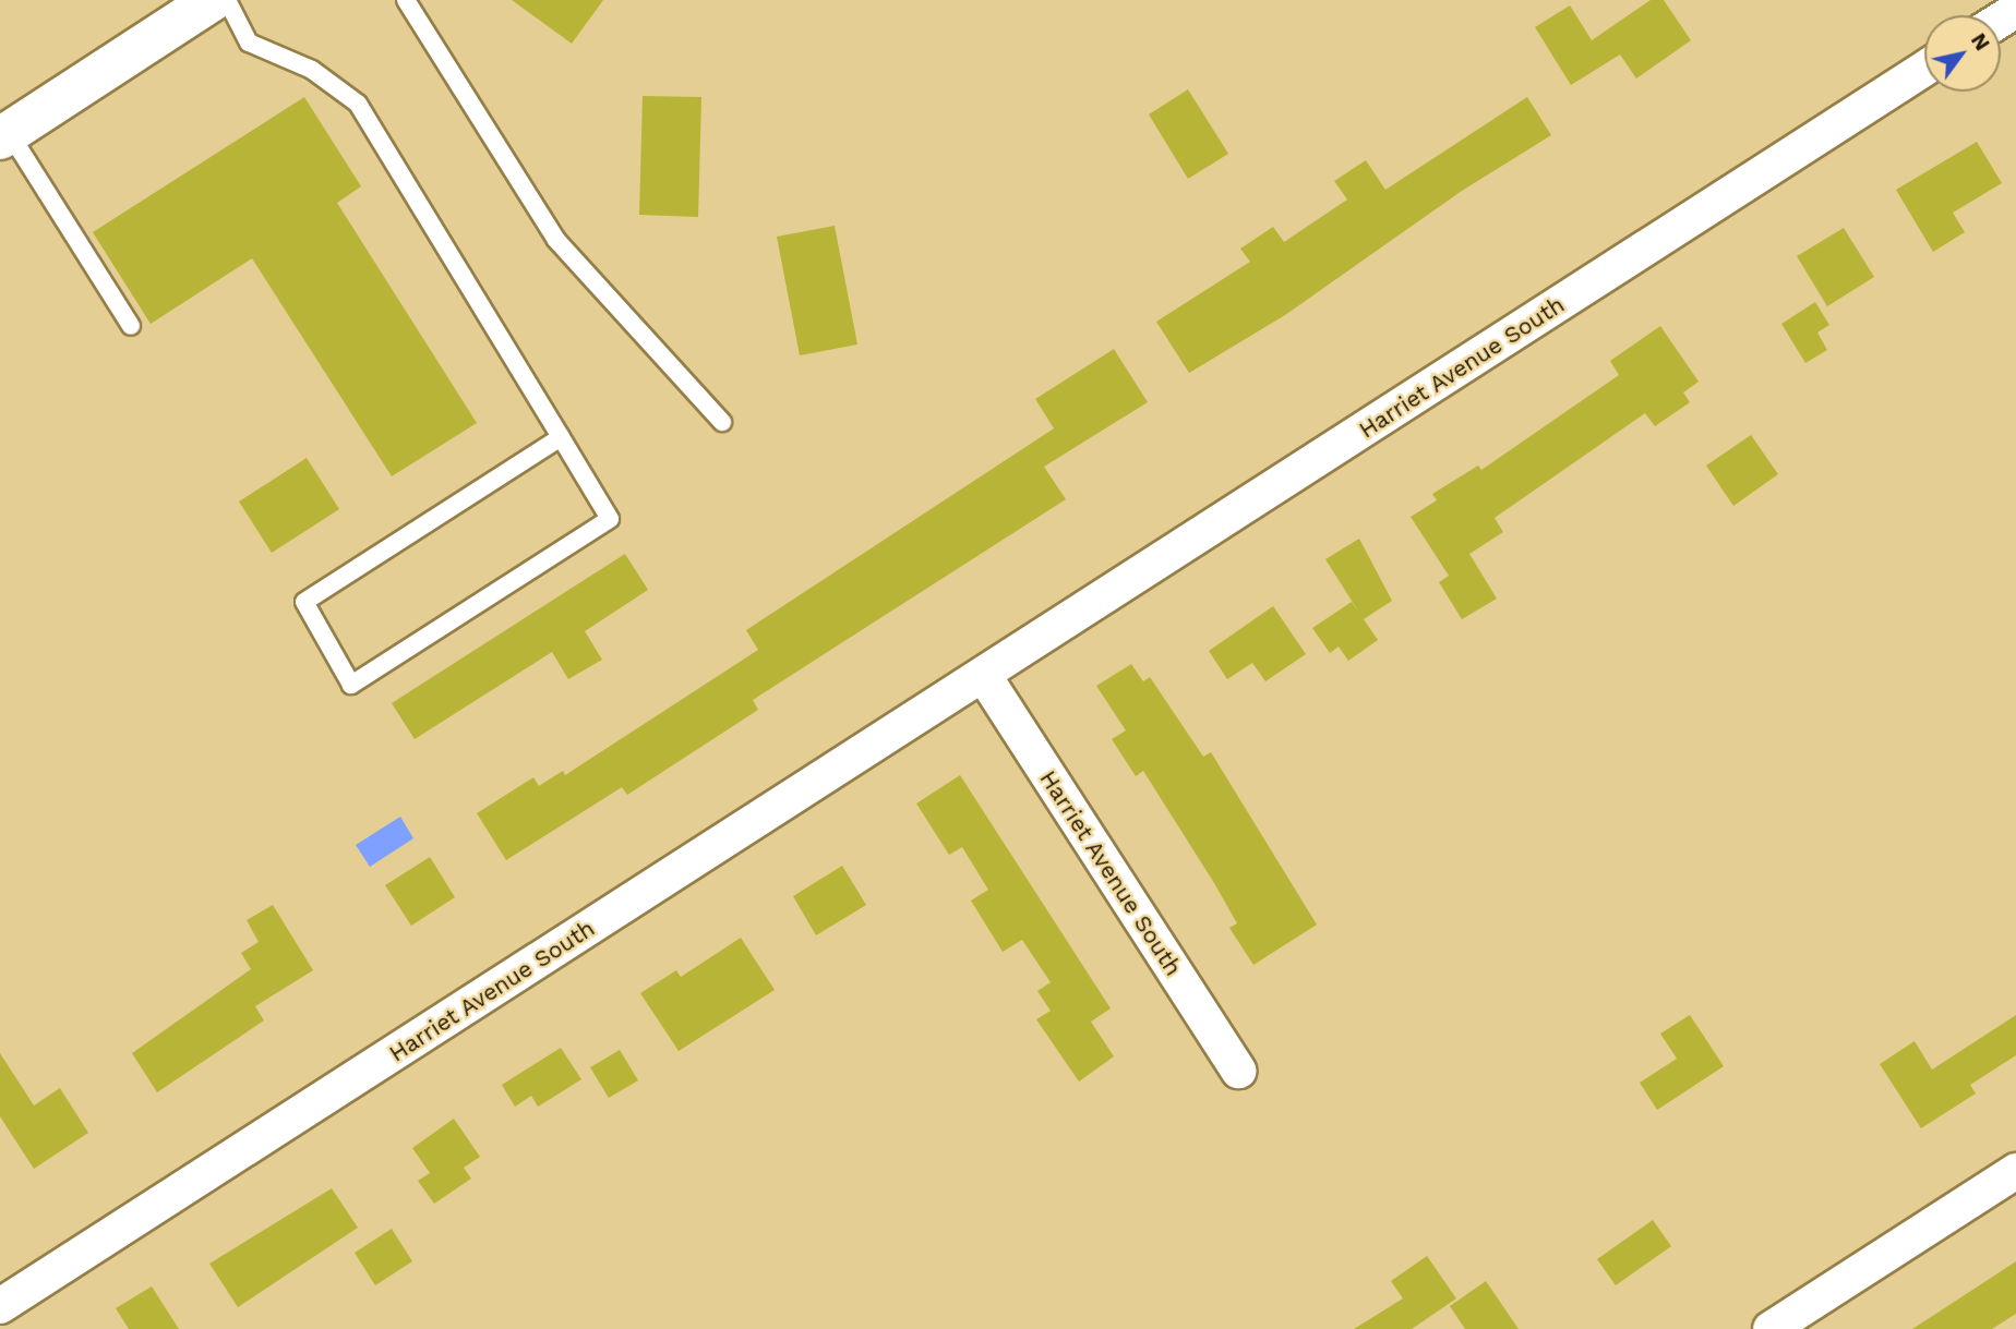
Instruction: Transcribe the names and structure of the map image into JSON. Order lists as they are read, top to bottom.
{
  "streets": {
    "street": ["Harriet Avenue South"]
  },
  "north": "top right"
}
